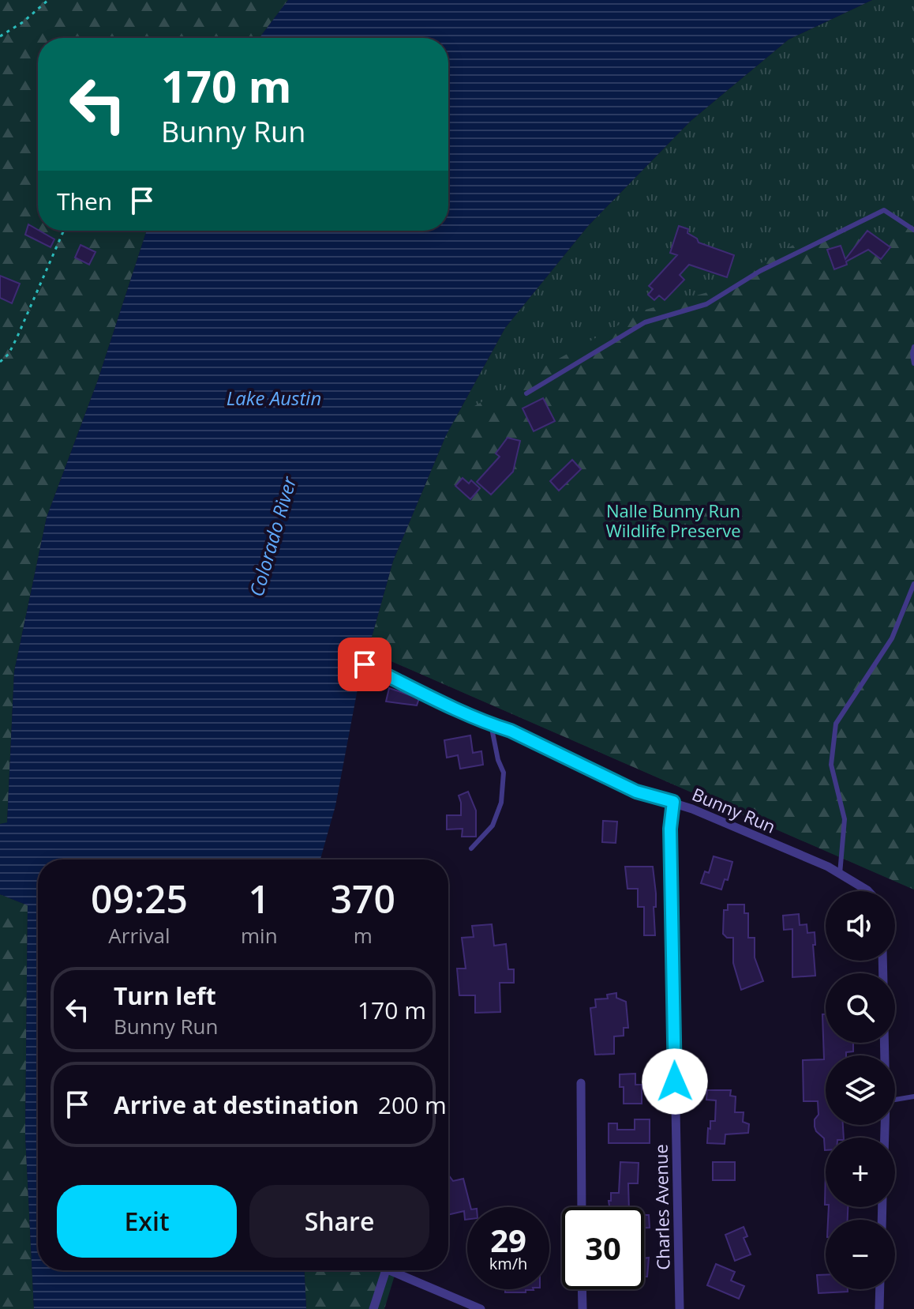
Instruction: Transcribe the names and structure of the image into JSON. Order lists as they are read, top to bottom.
{
  "streets": {
    "street": ["Bunny Run", "Charles Avenue"]
  },
  "crossings": [
    ["Bunny Run", "Charles Avenue"]
  ],
  "water": ["Lake Austin", "Colorado River"],
  "parks": ["Nalle Bunny Run Wildlife Preserve"],
  "page": {
    "turn": ["170 m", "Bunny Run"],
    "then": "Then",
    "eta": [
      "09:25",
      "Arrival",
      "1",
      "min",
      "370",
      "m"
    ],
    "map_buttons": ["+", "−"],
    "list": [
      {
        "name": "Turn left",
        "note": "Bunny Run",
        "value": "170 m"
      },
      {
        "name": "Arrive at destination",
        "value": "200 m"
      }
    ],
    "buttons": ["Exit", "Share"],
    "speed": "29 km/h",
    "limit": "30"
  }
}
